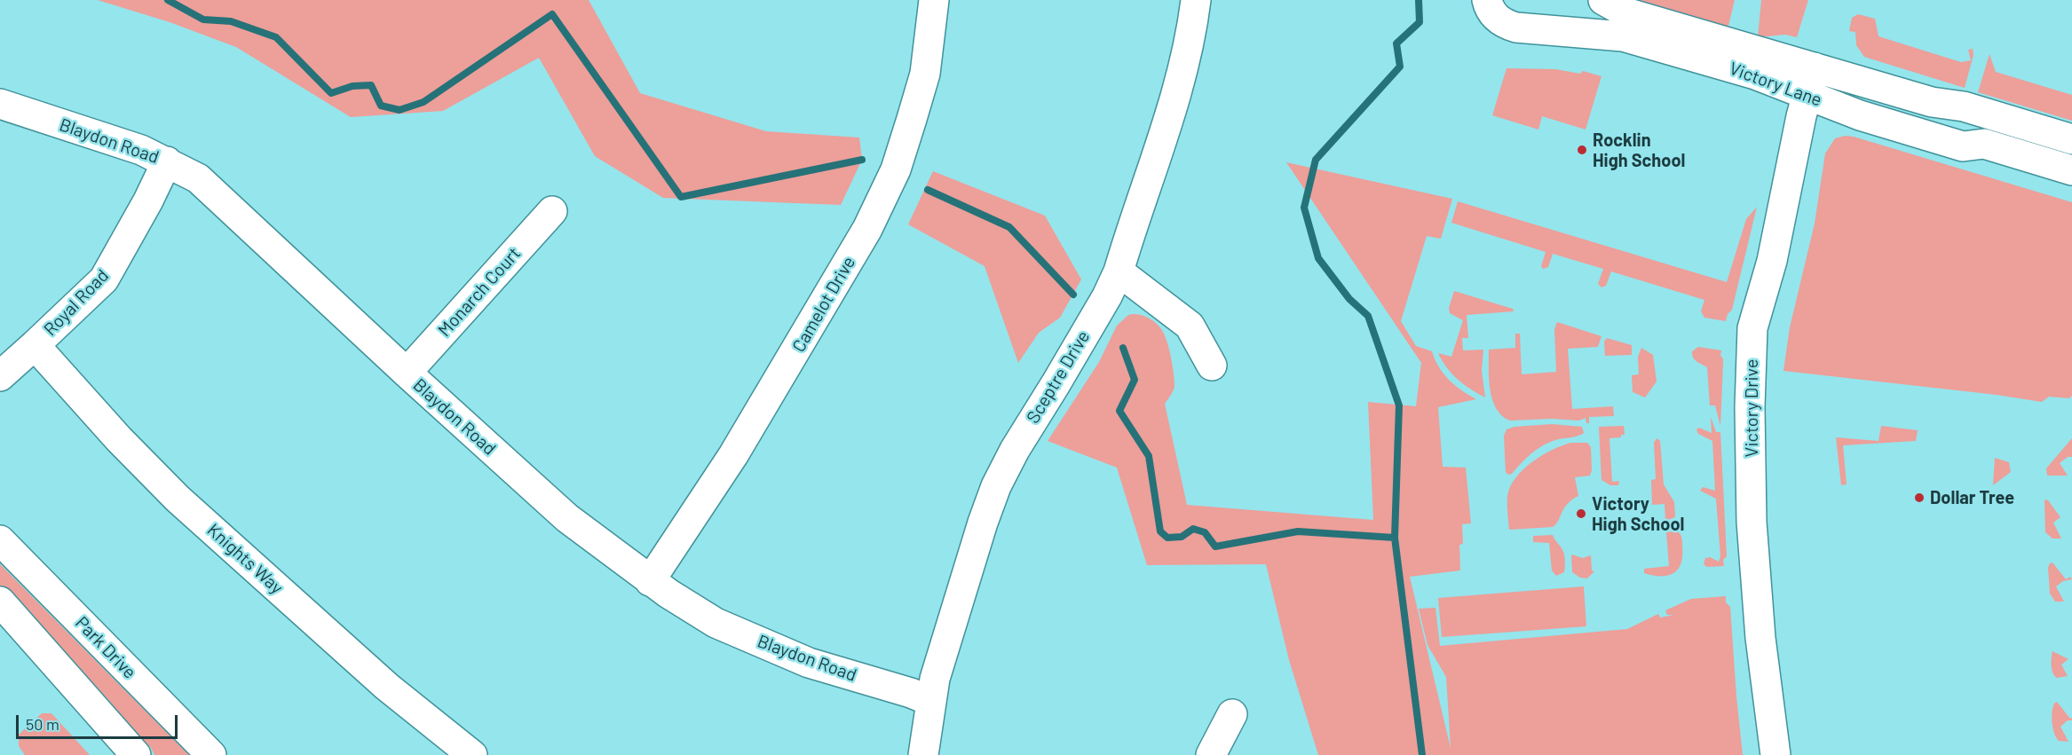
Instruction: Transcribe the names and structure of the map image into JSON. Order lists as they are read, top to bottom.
{
  "streets": {
    "street": [
      "Victory Lane",
      "Blaydon Road",
      "Monarch Court",
      "Royal Road",
      "Camelot Drive",
      "Sceptre Drive",
      "Victory Drive",
      "Knights Way",
      "Park Drive"
    ]
  },
  "crossings": [
    ["Victory Lane", "Victory Drive"],
    ["Blaydon Road", "Monarch Court"],
    ["Blaydon Road", "Royal Road"],
    ["Blaydon Road", "Camelot Drive"],
    ["Blaydon Road", "Sceptre Drive"],
    ["Royal Road", "Knights Way"]
  ],
  "places": ["Rocklin High School", "Dollar Tree", "Victory High School"],
  "scale_bar": "50 m"
}
